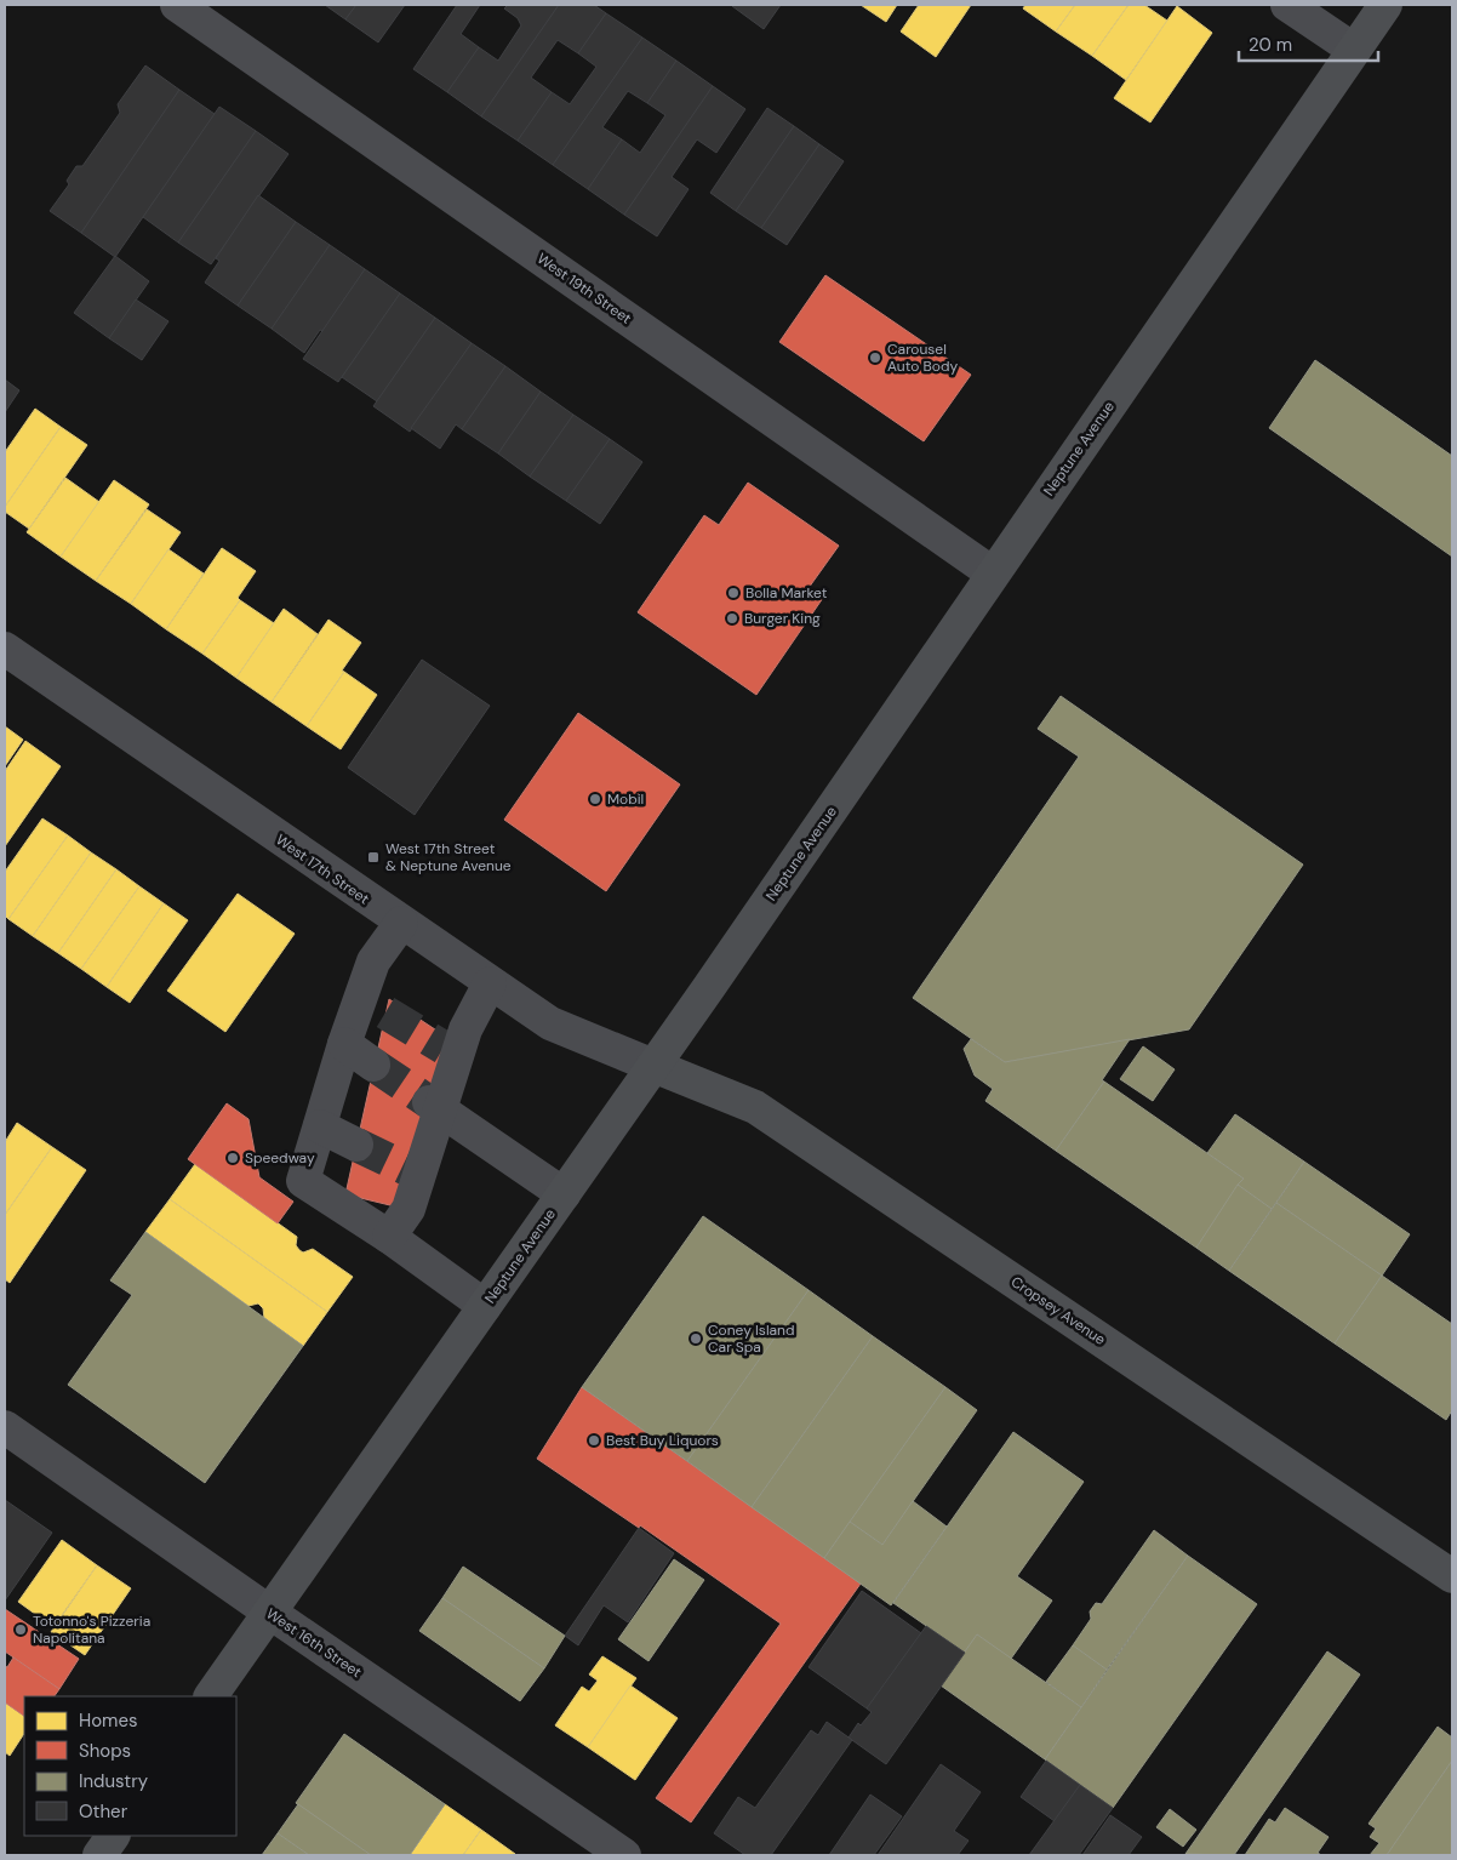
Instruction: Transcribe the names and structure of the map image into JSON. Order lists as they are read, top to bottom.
{
  "streets": {
    "main road": ["Neptune Avenue", "Cropsey Avenue"],
    "street": ["West 19th Street", "West 17th Street", "West 16th Street"]
  },
  "crossings": [
    ["West 19th Street", "Neptune Avenue"],
    ["Neptune Avenue", "West 17th Street"],
    ["Neptune Avenue", "Cropsey Avenue"],
    ["Neptune Avenue", "West 16th Street"],
    ["West 17th Street", "Cropsey Avenue"]
  ],
  "places": {
    "other": [
      "Carousel Auto Body",
      "Bolla Market",
      "Burger King",
      "Mobil",
      "Speedway",
      "Coney Island Car Spa",
      "Best Buy Liquors",
      "Totonno's Pizzeria Napolitana"
    ],
    "transit": ["West 17th Street & Neptune Avenue"]
  },
  "legend": [
    "Homes",
    "Shops",
    "Industry",
    "Other"
  ],
  "scale_bar": "20 m"
}
